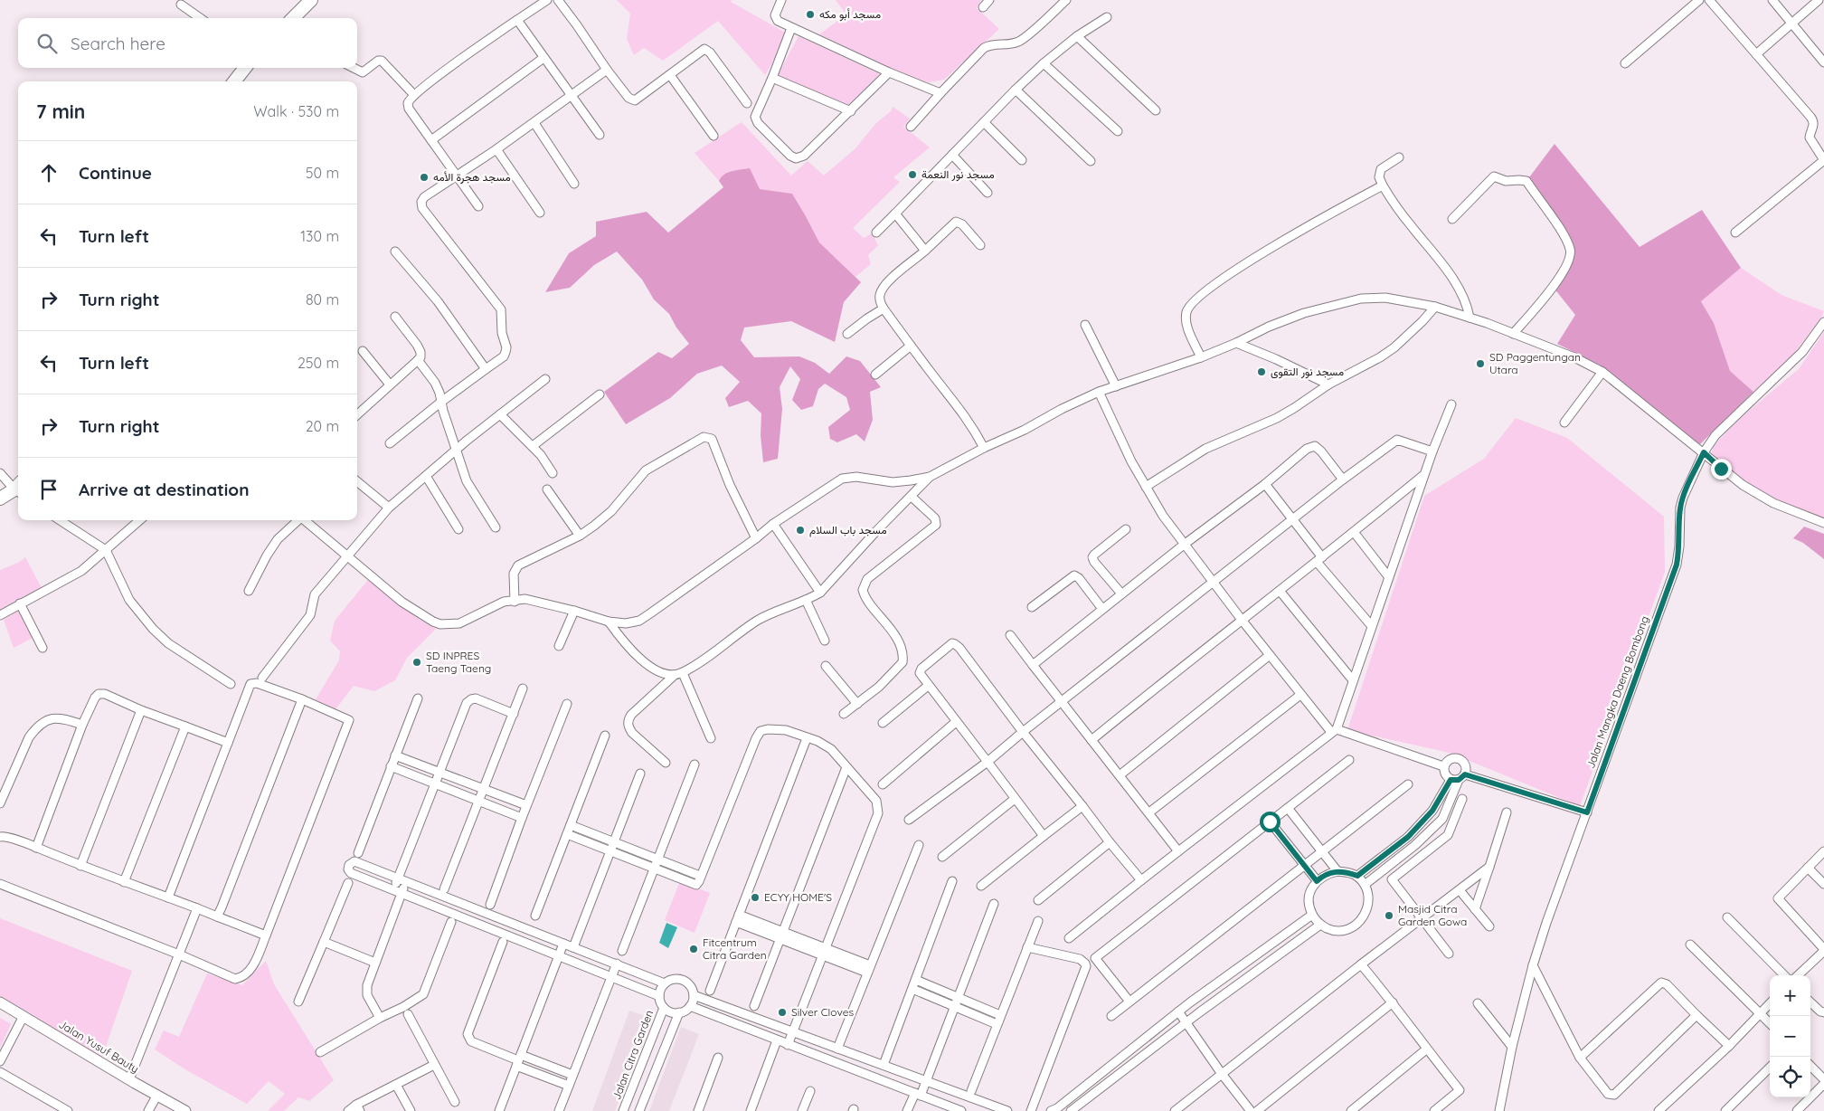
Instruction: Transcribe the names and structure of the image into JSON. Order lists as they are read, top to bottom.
{
  "streets": {
    "street": ["Jalan Mangka Daeng Bombong", "Jalan Yusuf Bauty", "Jalan Citra Garden"]
  },
  "places": [
    "مسجد أبو مكه",
    "مسجد نور النعمة",
    "مسجد هجرة الأمه",
    "SD Paggentungan Utara",
    "مسجد نور التقوى",
    "مسجد باب السلام",
    "SD INPRES Taeng Taeng",
    "ECYY HOME'S",
    "Masjid Citra Garden Gowa",
    "Fitcentrum Citra Garden",
    "Silver Cloves"
  ],
  "page": {
    "search": "Search here",
    "heading": ["7 min", "Walk · 530 m"],
    "list": [
      ["Continue", "50 m"],
      ["Turn left", "130 m"],
      ["Turn right", "80 m"],
      ["Turn left", "250 m"],
      ["Turn right", "20 m"],
      "Arrive at destination"
    ],
    "map_buttons": ["+", "−"]
  }
}
